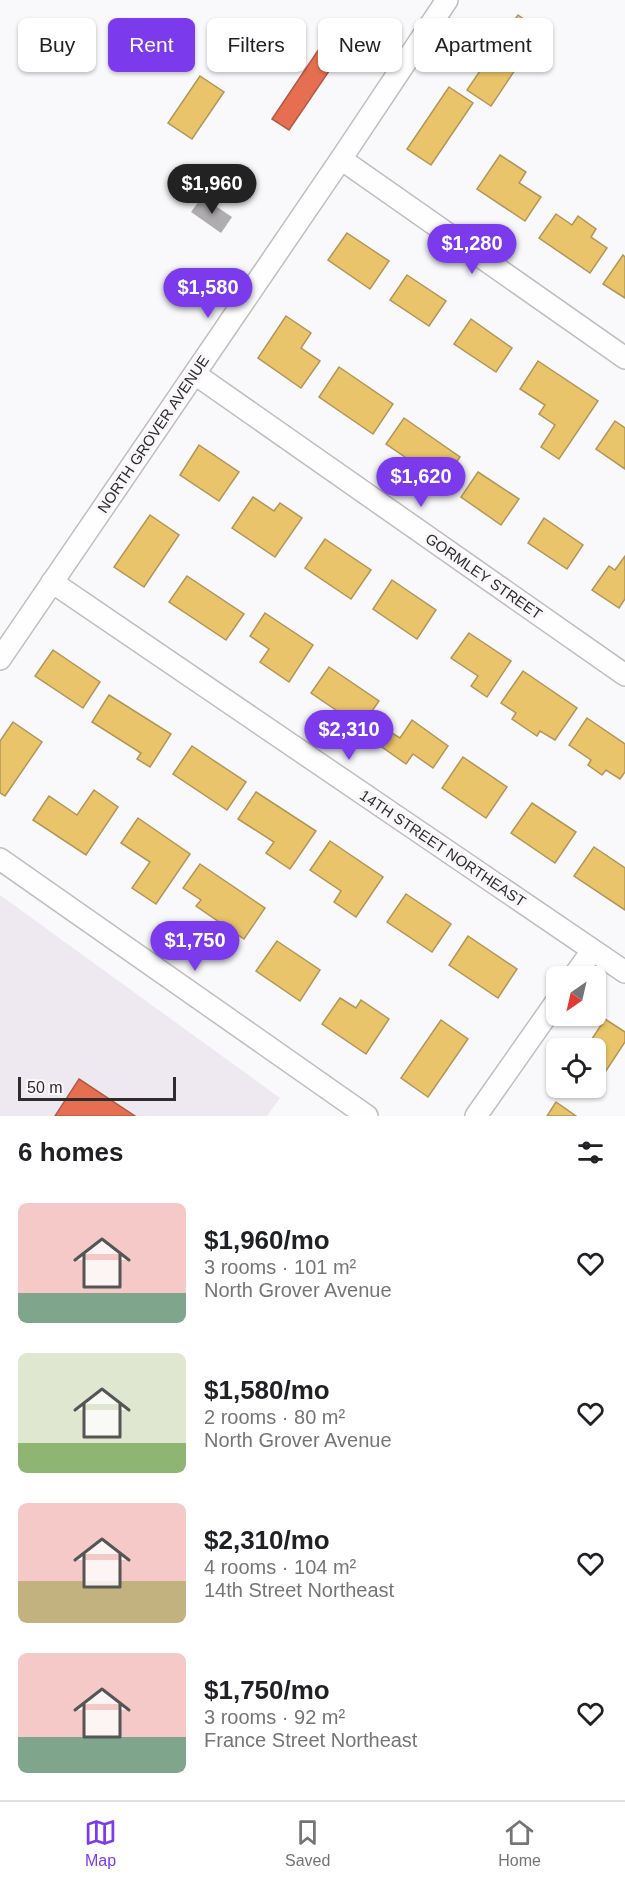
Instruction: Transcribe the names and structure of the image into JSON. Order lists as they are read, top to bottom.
{
  "streets": {
    "street": ["NORTH GROVER AVENUE", "GORMLEY STREET", "14TH STREET NORTHEAST"]
  },
  "crossings": [
    ["NORTH GROVER AVENUE", "GORMLEY STREET"],
    ["NORTH GROVER AVENUE", "14TH STREET NORTHEAST"]
  ],
  "scale_bar": "50 m",
  "north": "bottom left",
  "page": {
    "chip": [
      "Buy",
      "Rent",
      "Filters",
      "New",
      "Apartment"
    ],
    "price": [
      "$1,960",
      "$1,280",
      "$1,580",
      "$1,620",
      "$2,310",
      "$1,750"
    ],
    "scale": "50 m",
    "heading": "6 homes",
    "list": [
      {
        "name": "$1,960/mo",
        "note": "3 rooms · 101 m² · North Grover Avenue"
      },
      {
        "name": "$1,580/mo",
        "note": "2 rooms · 80 m² · North Grover Avenue"
      },
      {
        "name": "$2,310/mo",
        "note": "4 rooms · 104 m² · 14th Street Northeast"
      },
      {
        "name": "$1,750/mo",
        "note": "3 rooms · 92 m² · France Street Northeast"
      }
    ],
    "tabs": ["Map", "Saved", "Home"]
  }
}
